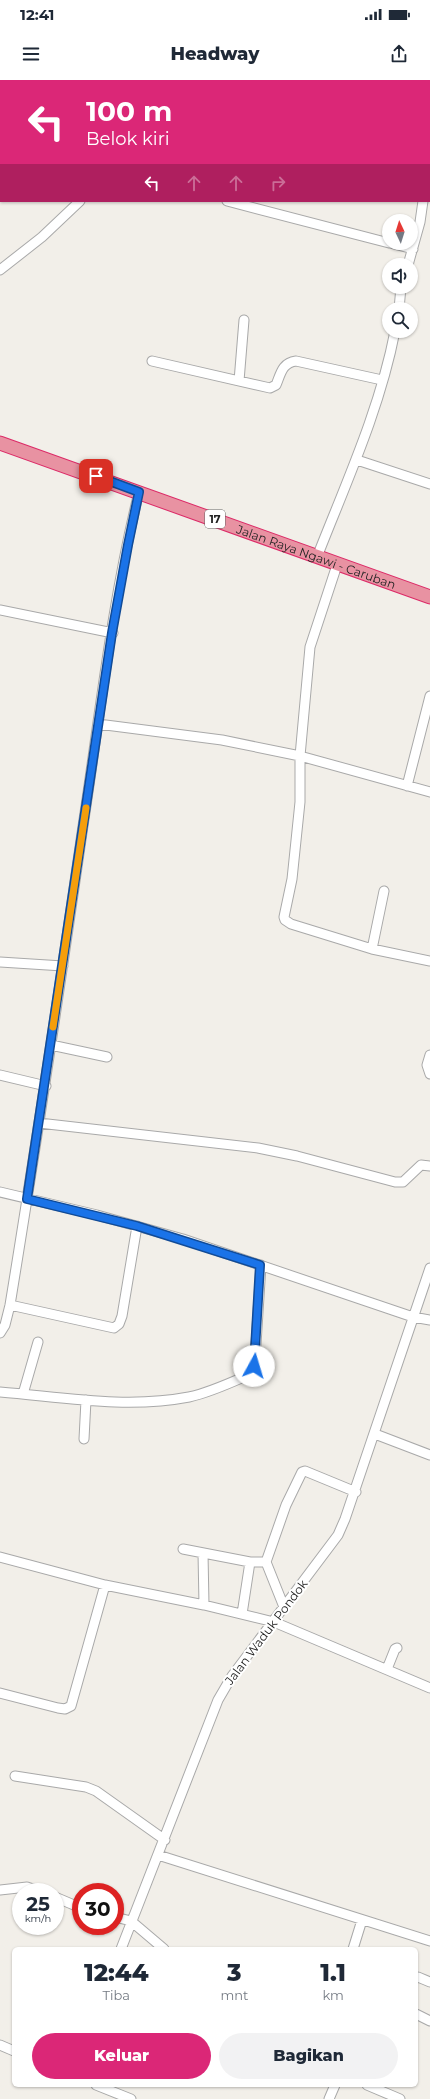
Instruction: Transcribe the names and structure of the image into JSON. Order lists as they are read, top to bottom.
{
  "streets": {
    "highway": ["17", "Jalan Raya Ngawi - Caruban"],
    "street": ["Jalan Waduk Pondok"]
  },
  "north": "top",
  "page": {
    "status": "12:41",
    "header": "Headway",
    "turn": ["100 m", "Belok kiri"],
    "speed": "25 km/h",
    "limit": "30",
    "eta": [
      "12:44",
      "Tiba",
      "3",
      "mnt",
      "1.1",
      "km"
    ],
    "buttons": ["Keluar", "Bagikan"]
  }
}
